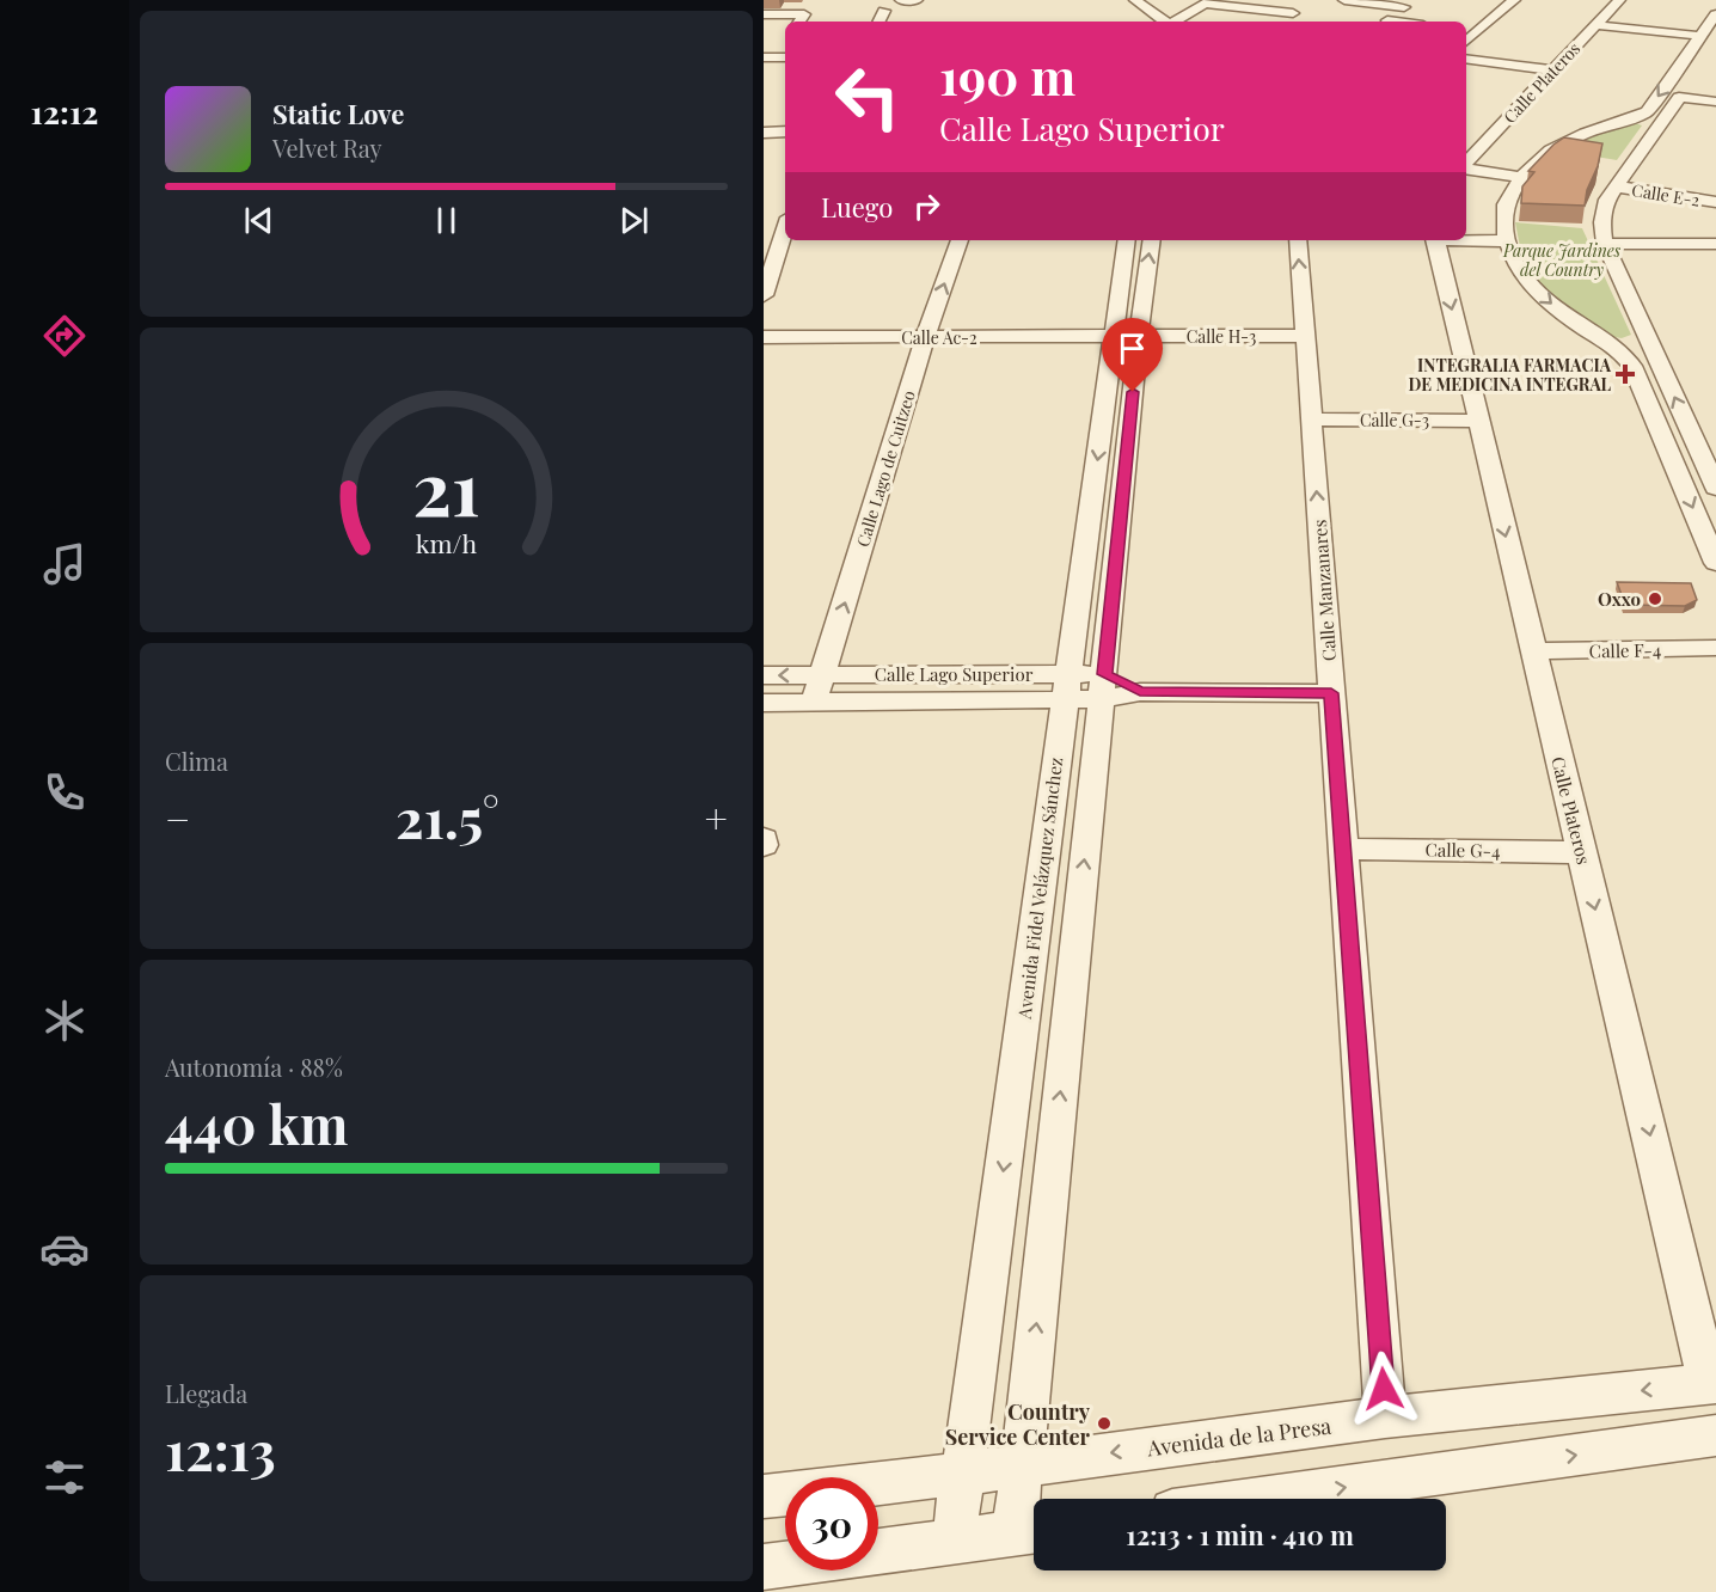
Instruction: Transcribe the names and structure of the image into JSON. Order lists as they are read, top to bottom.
{
  "streets": {
    "street": [
      "Calle Plateros",
      "Calle E-2",
      "Calle H-3",
      "Calle Ac-2",
      "Calle G-3",
      "Calle Lago de Cuitzeo",
      "Calle Manzanares",
      "Calle F-4",
      "Calle Lago Superior",
      "Calle G-4",
      "Avenida Fidel Velázquez Sánchez",
      "Avenida de la Presa"
    ]
  },
  "crossings": [
    ["Calle Plateros", "Calle G-3"],
    ["Calle Plateros", "Calle F-4"],
    ["Calle Plateros", "Calle G-4"],
    ["Calle Plateros", "Avenida de la Presa"],
    ["Calle H-3", "Calle Ac-2"],
    ["Calle H-3", "Calle Manzanares"],
    ["Calle H-3", "Avenida Fidel Velázquez Sánchez"],
    ["Calle Ac-2", "Calle Lago de Cuitzeo"],
    ["Calle Ac-2", "Avenida Fidel Velázquez Sánchez"],
    ["Calle G-3", "Calle Manzanares"],
    ["Calle Lago de Cuitzeo", "Calle Lago Superior"],
    ["Calle Manzanares", "Calle Lago Superior"],
    ["Calle Manzanares", "Calle G-4"],
    ["Calle Manzanares", "Avenida de la Presa"],
    ["Calle Lago Superior", "Avenida Fidel Velázquez Sánchez"],
    ["Avenida Fidel Velázquez Sánchez", "Avenida de la Presa"]
  ],
  "one_way": ["Calle Lago de Cuitzeo"],
  "parks": ["Parque Jardines del Country"],
  "places": {
    "health": ["INTEGRALIA FARMACIA DE MEDICINA INTEGRAL"],
    "other": ["Oxxo", "Country Service Center"]
  },
  "page": {
    "tabs": "12:12",
    "turn": ["190 m", "Calle Lago Superior"],
    "song": ["Static Love", "Velvet Ray"],
    "then": "Luego",
    "tile": [
      "Clima",
      ["Autonomía · 88%", "440 km"],
      ["Llegada", "12:13"]
    ],
    "heat": ["−", "21.5°", "+"],
    "limit": "30",
    "trip": "12:13 · 1 min · 410 m",
    "gauge": ["21", "km/h"]
  }
}
